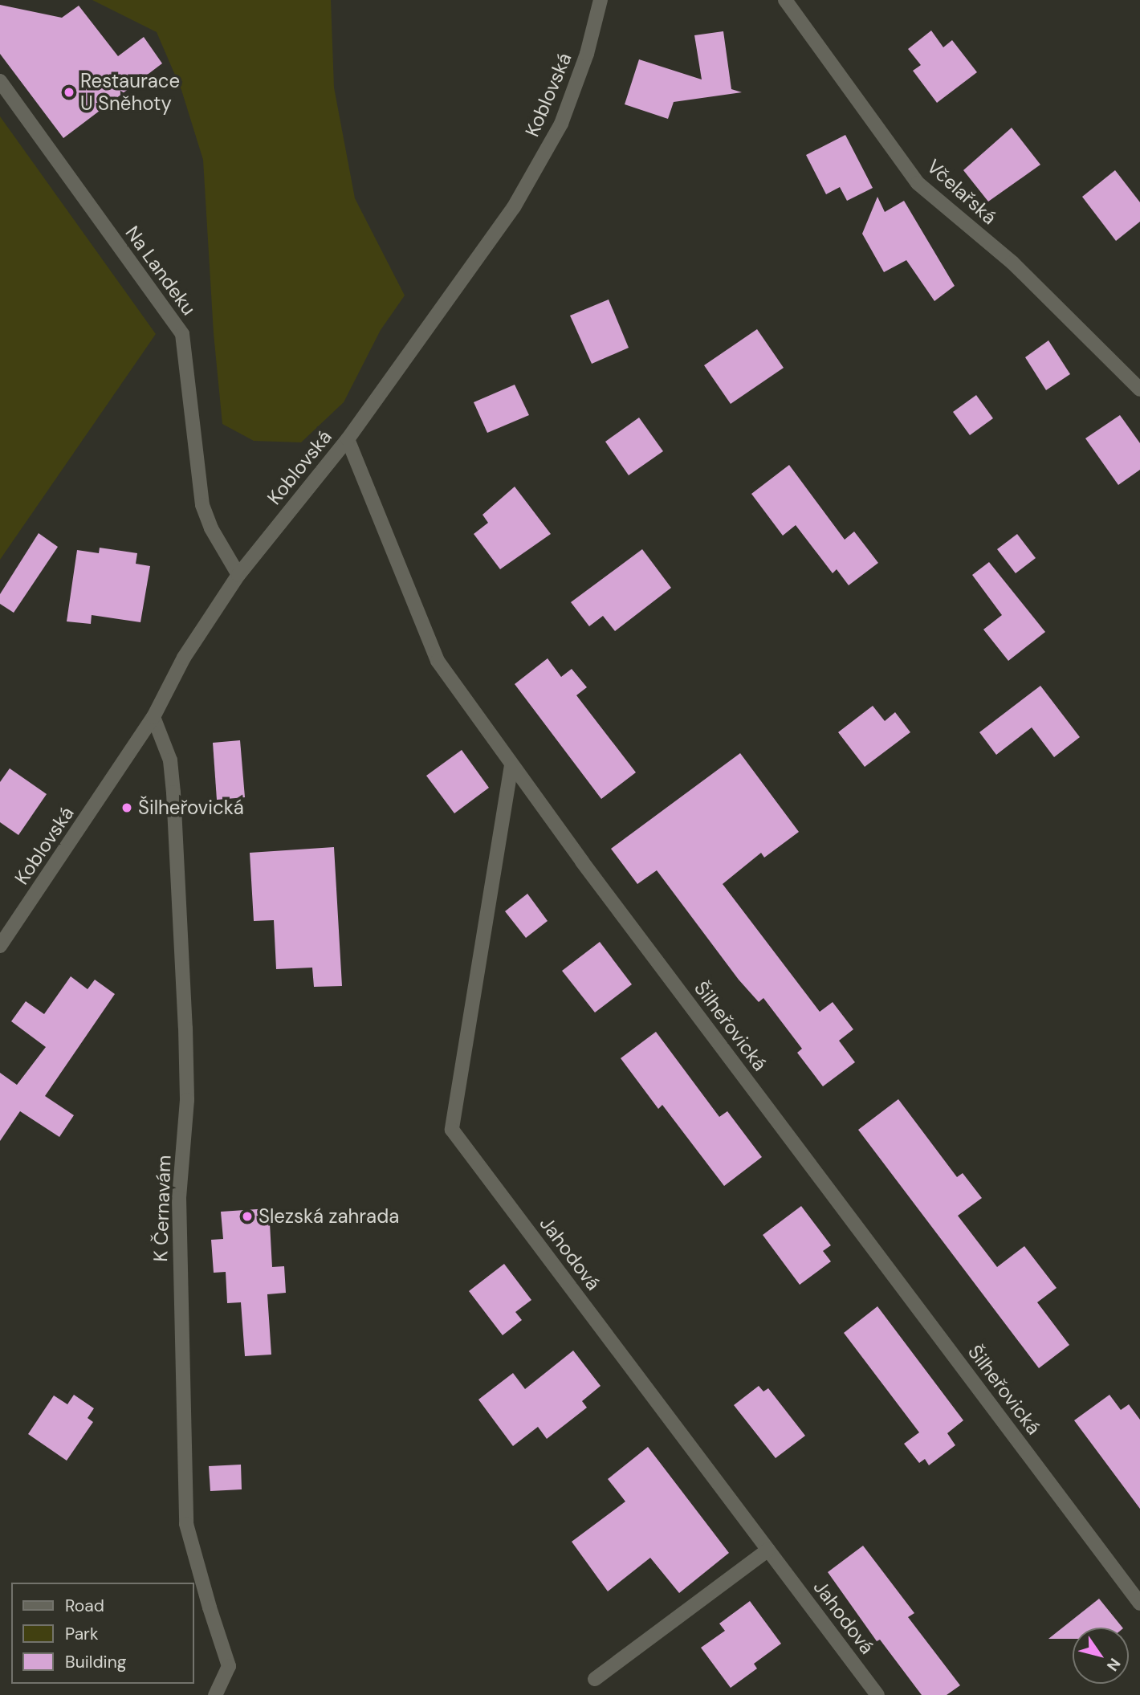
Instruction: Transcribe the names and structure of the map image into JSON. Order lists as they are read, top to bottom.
{
  "streets": {
    "street": [
      "Koblovská",
      "Včelařská",
      "Na Landeku",
      "Šilheřovická",
      "K Černavám",
      "Jahodová"
    ]
  },
  "crossings": [
    ["Koblovská", "Na Landeku"],
    ["Koblovská", "Šilheřovická"],
    ["Koblovská", "K Černavám"],
    ["Šilheřovická", "Jahodová"]
  ],
  "places": ["Restaurace U Sněhoty", "Šilheřovická", "Slezská zahrada"],
  "legend": ["Road", "Park", "Building"],
  "north": "bottom right"
}
